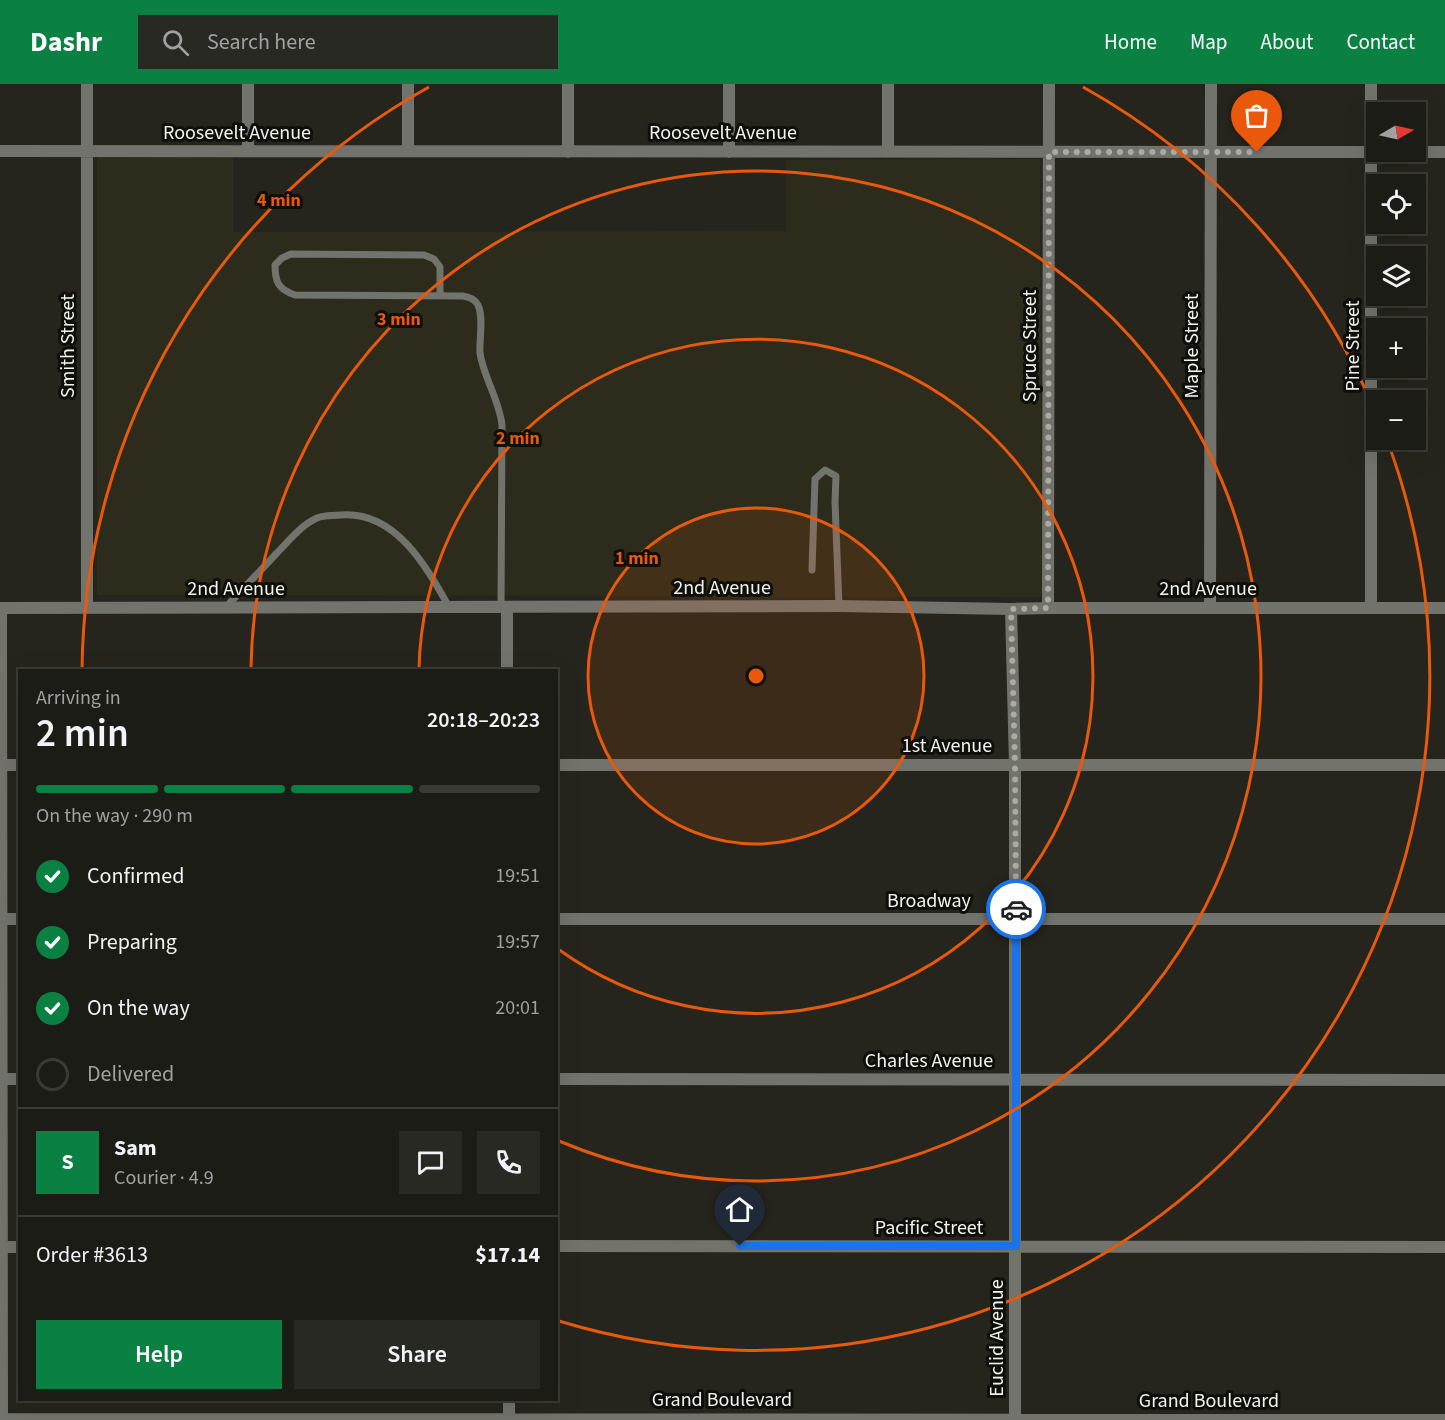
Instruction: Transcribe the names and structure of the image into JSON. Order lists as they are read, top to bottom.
{
  "streets": {
    "street": [
      "Roosevelt Avenue",
      "Smith Street",
      "Spruce Street",
      "Maple Street",
      "Pine Street",
      "2nd Avenue",
      "1st Avenue",
      "Broadway",
      "Charles Avenue",
      "Pacific Street",
      "Euclid Avenue",
      "Grand Boulevard"
    ]
  },
  "crossings": [
    ["Roosevelt Avenue", "Smith Street"],
    ["Roosevelt Avenue", "Spruce Street"],
    ["Roosevelt Avenue", "Maple Street"],
    ["Smith Street", "2nd Avenue"],
    ["Spruce Street", "2nd Avenue"],
    ["Maple Street", "2nd Avenue"],
    ["Pine Street", "2nd Avenue"],
    ["2nd Avenue", "Euclid Avenue"],
    ["1st Avenue", "Euclid Avenue"],
    ["Broadway", "Euclid Avenue"],
    ["Charles Avenue", "Euclid Avenue"],
    ["Pacific Street", "Euclid Avenue"],
    ["Euclid Avenue", "Grand Boulevard"]
  ],
  "north": "right",
  "page": {
    "header": "Dashr",
    "search": "Search here",
    "nav": [
      "Home",
      "Map",
      "About",
      "Contact"
    ],
    "map_buttons": ["+", "−"],
    "heading": ["2 min", "Arriving in", "20:18–20:23"],
    "panel": [
      "Sam",
      "Courier · 4.9",
      "Order #3613",
      "$17.14"
    ],
    "bar": "On the way · 290 m",
    "list": [
      ["Confirmed", "19:51"],
      ["Preparing", "19:57"],
      ["On the way", "20:01"],
      "Delivered"
    ],
    "round": "S",
    "buttons": ["Help", "Share"]
  },
  "rings": [
    "4 min",
    "3 min",
    "2 min",
    "1 min"
  ]
}
